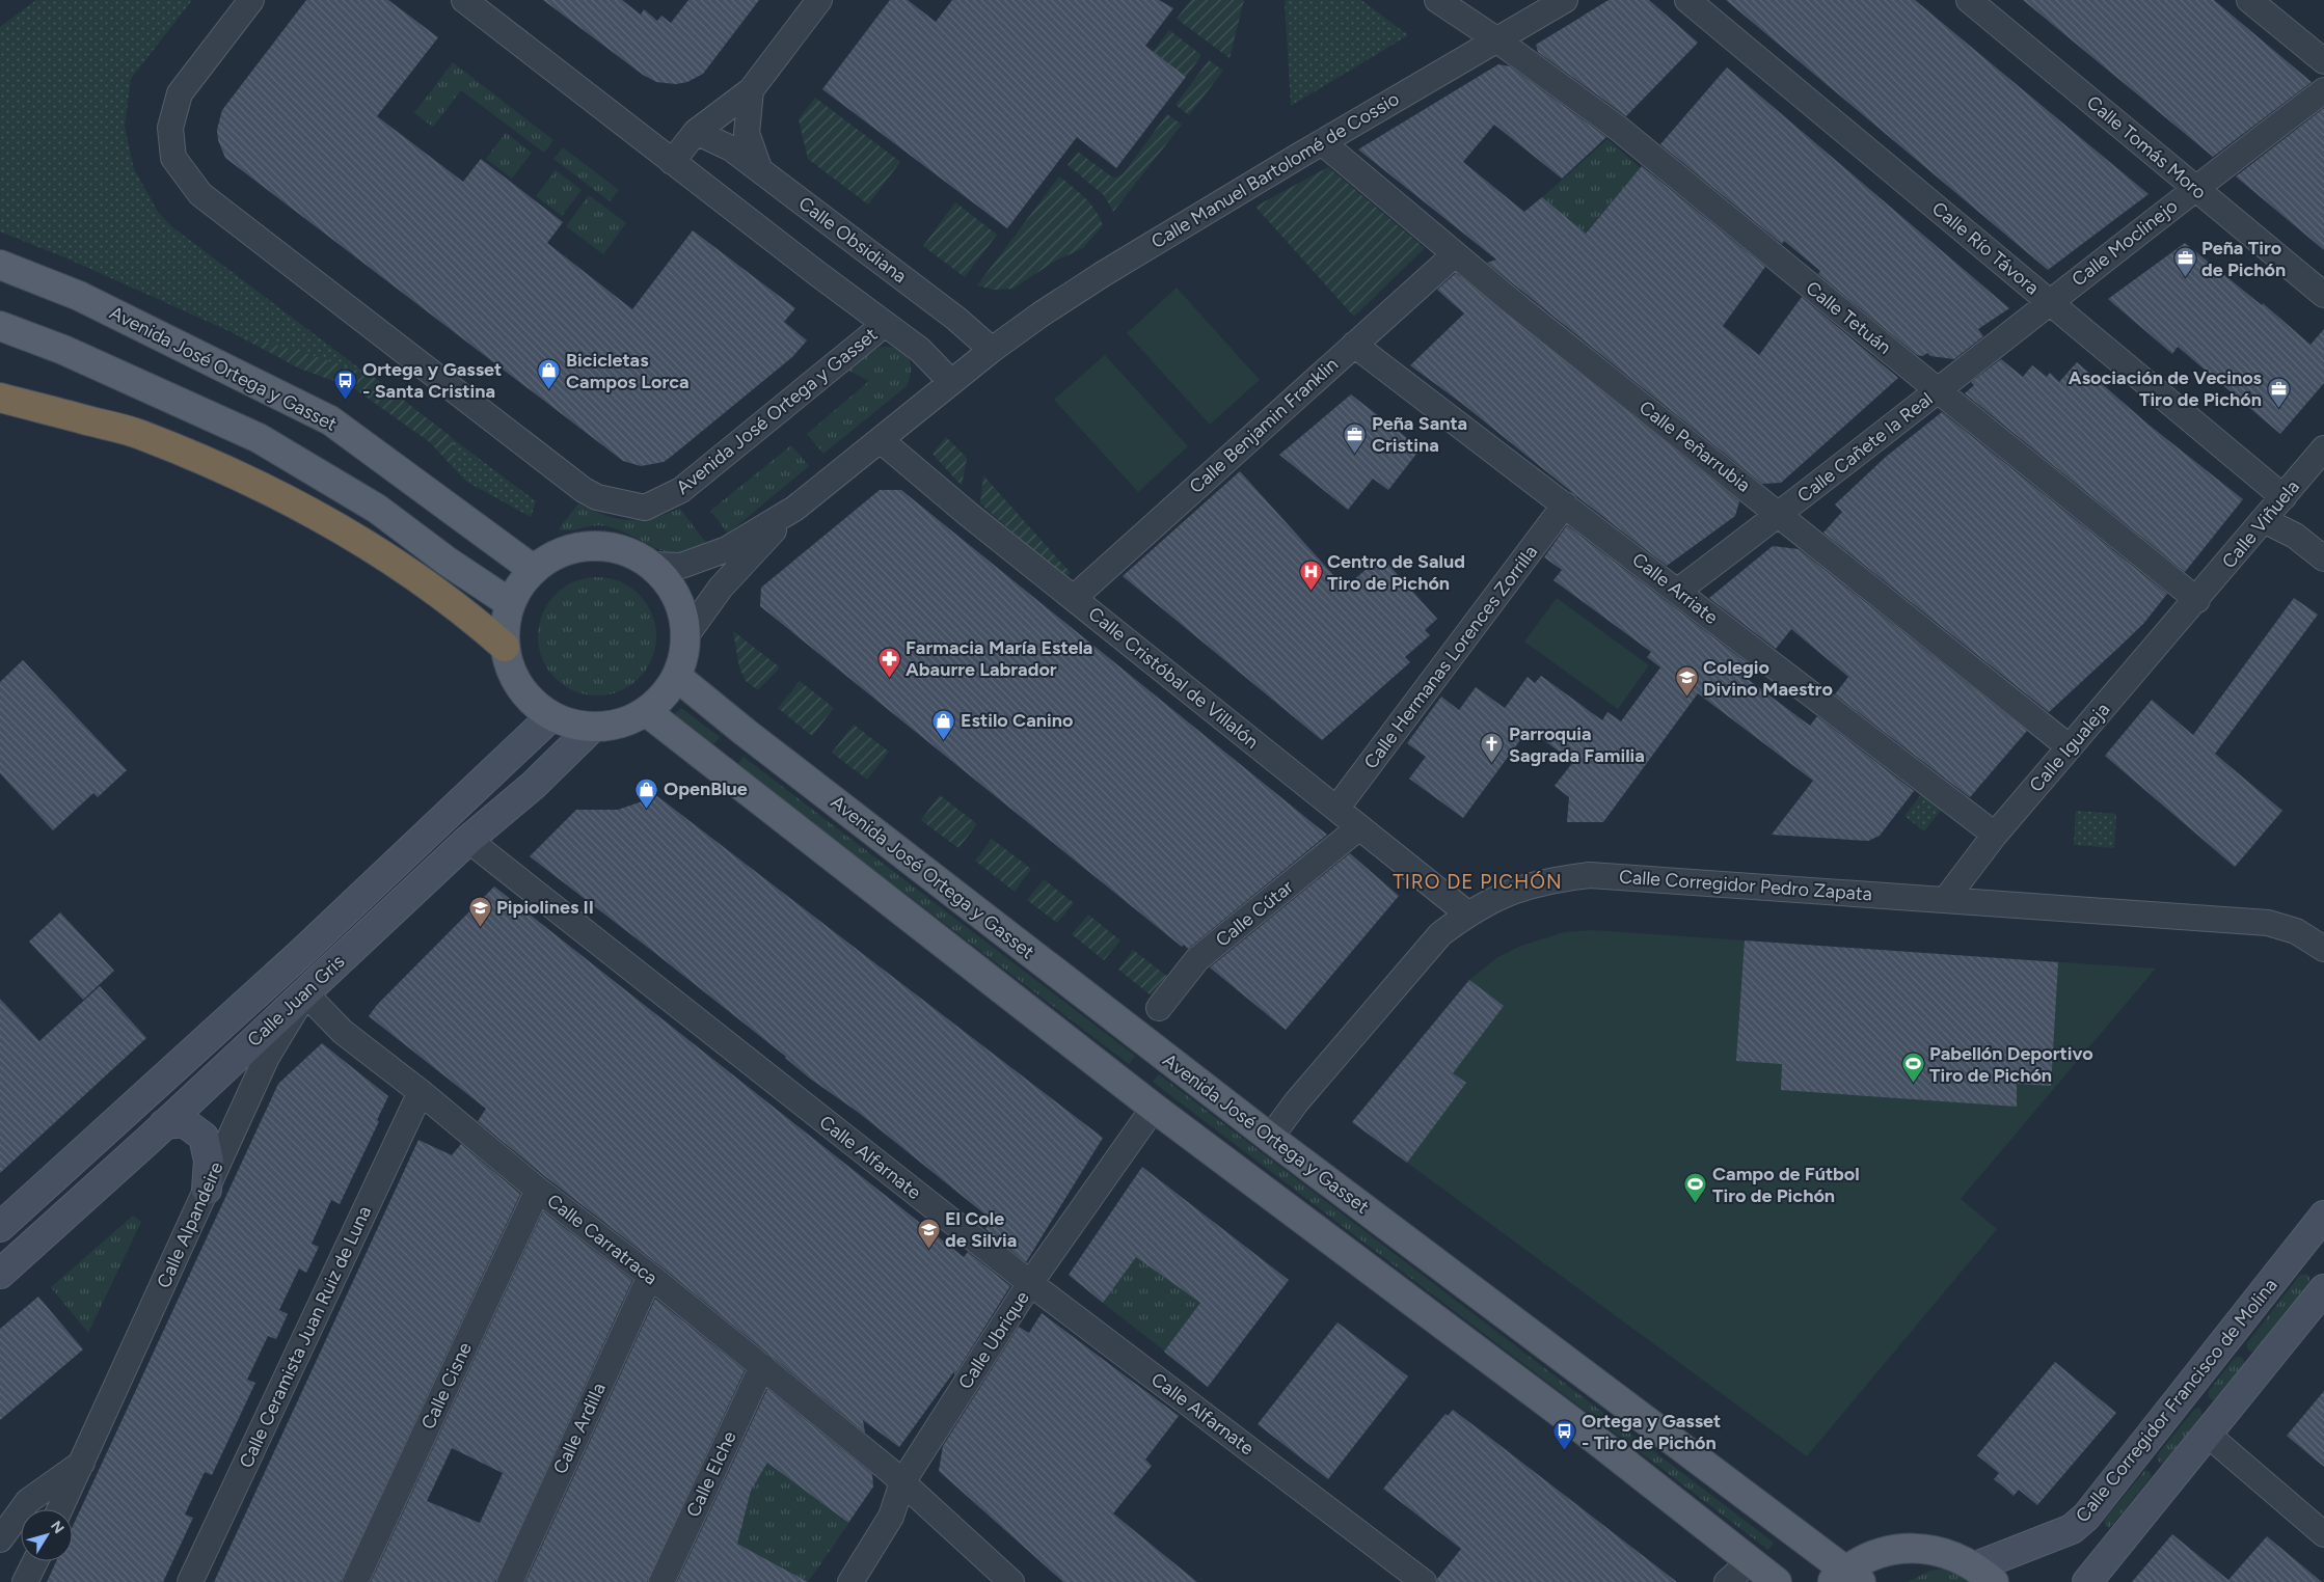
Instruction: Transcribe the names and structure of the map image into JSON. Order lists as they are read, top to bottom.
{
  "streets": {
    "main road": ["Avenida José Ortega y Gasset", "Calle Juan Gris", "Calle Corregidor Francisco de Molina"],
    "street": [
      "Calle Tomás Moro",
      "Calle Manuel Bartolomé de Cossio",
      "Calle Obsidiana",
      "Calle Moclinejo",
      "Calle Río Távora",
      "Calle Tetuán",
      "Calle Benjamin Franklin",
      "Calle Peñarrubia",
      "Calle Cañete la Real",
      "Calle Viñuela",
      "Calle Arriate",
      "Calle Hermanas Lorences Zorrilla",
      "Calle Cristóbal de Villalón",
      "Calle Igualeja",
      "Calle Corregidor Pedro Zapata",
      "Calle Cútar",
      "Calle Alfarnate",
      "Calle Alpandeire",
      "Calle Carratraca",
      "Calle Ceramista Juan Ruiz de Luna",
      "Calle Ubrique",
      "Calle Cisne",
      "Calle Ardilla",
      "Calle Elche"
    ]
  },
  "crossings": [
    ["Calle Tomás Moro", "Calle Moclinejo"],
    ["Calle Manuel Bartolomé de Cossio", "Calle Obsidiana"],
    ["Calle Manuel Bartolomé de Cossio", "Calle Tetuán"],
    ["Calle Manuel Bartolomé de Cossio", "Calle Peñarrubia"],
    ["Calle Moclinejo", "Calle Río Távora"],
    ["Calle Moclinejo", "Calle Cañete la Real"],
    ["Calle Río Távora", "Calle Cañete la Real"],
    ["Calle Río Távora", "Calle Viñuela"],
    ["Calle Tetuán", "Calle Cañete la Real"],
    ["Calle Tetuán", "Calle Viñuela"],
    ["Calle Tetuán", "Calle Igualeja"],
    ["Avenida José Ortega y Gasset", "Calle Corregidor Pedro Zapata"],
    ["Avenida José Ortega y Gasset", "Calle Juan Gris"],
    ["Calle Benjamin Franklin", "Calle Peñarrubia"],
    ["Calle Benjamin Franklin", "Calle Arriate"],
    ["Calle Benjamin Franklin", "Calle Cristóbal de Villalón"],
    ["Calle Peñarrubia", "Calle Cañete la Real"],
    ["Calle Peñarrubia", "Calle Igualeja"],
    ["Calle Cañete la Real", "Calle Arriate"],
    ["Calle Viñuela", "Calle Igualeja"],
    ["Calle Arriate", "Calle Hermanas Lorences Zorrilla"],
    ["Calle Arriate", "Calle Igualeja"],
    ["Calle Hermanas Lorences Zorrilla", "Calle Cristóbal de Villalón"],
    ["Calle Cristóbal de Villalón", "Calle Corregidor Pedro Zapata"],
    ["Calle Cristóbal de Villalón", "Calle Cútar"],
    ["Calle Igualeja", "Calle Corregidor Pedro Zapata"],
    ["Calle Juan Gris", "Calle Alfarnate"],
    ["Calle Juan Gris", "Calle Alpandeire"],
    ["Calle Juan Gris", "Calle Carratraca"],
    ["Calle Alfarnate", "Calle Ubrique"],
    ["Calle Alpandeire", "Calle Carratraca"],
    ["Calle Carratraca", "Calle Ceramista Juan Ruiz de Luna"],
    ["Calle Carratraca", "Calle Ubrique"],
    ["Calle Carratraca", "Calle Cisne"],
    ["Calle Carratraca", "Calle Ardilla"],
    ["Calle Carratraca", "Calle Elche"]
  ],
  "districts": ["TIRO DE PICHÓN"],
  "places": {
    "office": ["Peña Tiro de Pichón", "Asociación de Vecinos Tiro de Pichón", "Peña Santa Cristina"],
    "shop": ["Bicicletas Campos Lorca", "Estilo Canino", "OpenBlue"],
    "bus stop": ["Ortega y Gasset - Santa Cristina", "Ortega y Gasset - Tiro de Pichón"],
    "hospital": ["Centro de Salud Tiro de Pichón"],
    "pharmacy": ["Farmacia María Estela Abaurre Labrador"],
    "school or university": ["Colegio Divino Maestro", "Pipiolines II", "El Cole de Silvia"],
    "church": ["Parroquia Sagrada Familia"],
    "sports": ["Pabellón Deportivo Tiro de Pichón", "Campo de Fútbol Tiro de Pichón"]
  },
  "north": "top right"
}
